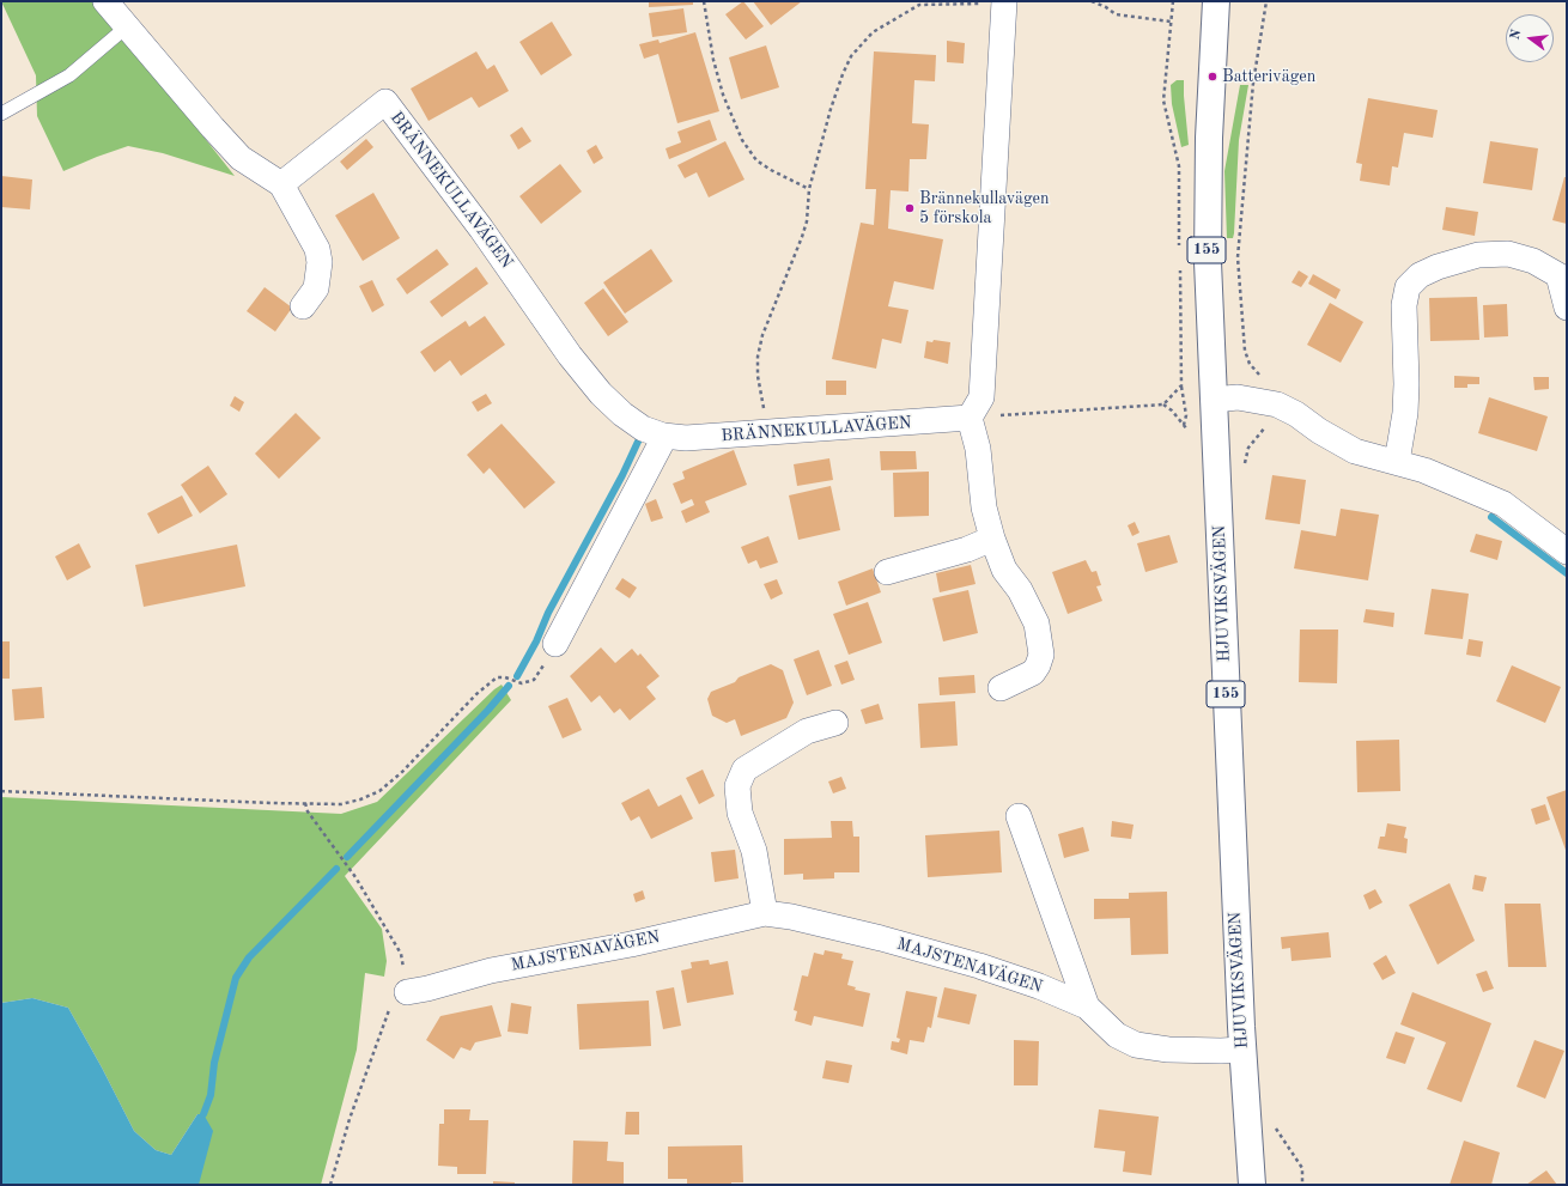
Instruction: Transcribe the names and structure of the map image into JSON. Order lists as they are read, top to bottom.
{
  "streets": {
    "main road": ["155", "HJUVIKSVÄGEN"],
    "street": ["BRÄNNEKULLAVÄGEN", "MAJSTENAVÄGEN"]
  },
  "crossings": [
    ["HJUVIKSVÄGEN", "MAJSTENAVÄGEN"]
  ],
  "places": ["Batterivägen", "Brännekullavägen 5 förskola"],
  "north": "left"
}
